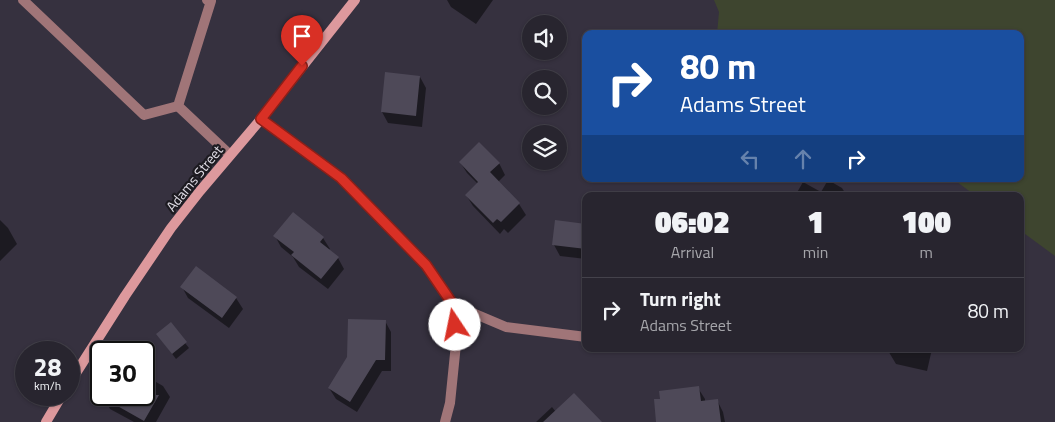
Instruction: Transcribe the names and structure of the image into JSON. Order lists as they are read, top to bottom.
{
  "streets": {
    "main road": ["Adams Street"]
  },
  "page": {
    "turn": ["80 m", "Adams Street"],
    "eta": [
      "06:02",
      "Arrival",
      "1",
      "min",
      "100",
      "m"
    ],
    "list": [
      {
        "name": "Turn right",
        "note": "Adams Street",
        "value": "80 m"
      }
    ],
    "speed": "28 km/h",
    "limit": "30"
  }
}
